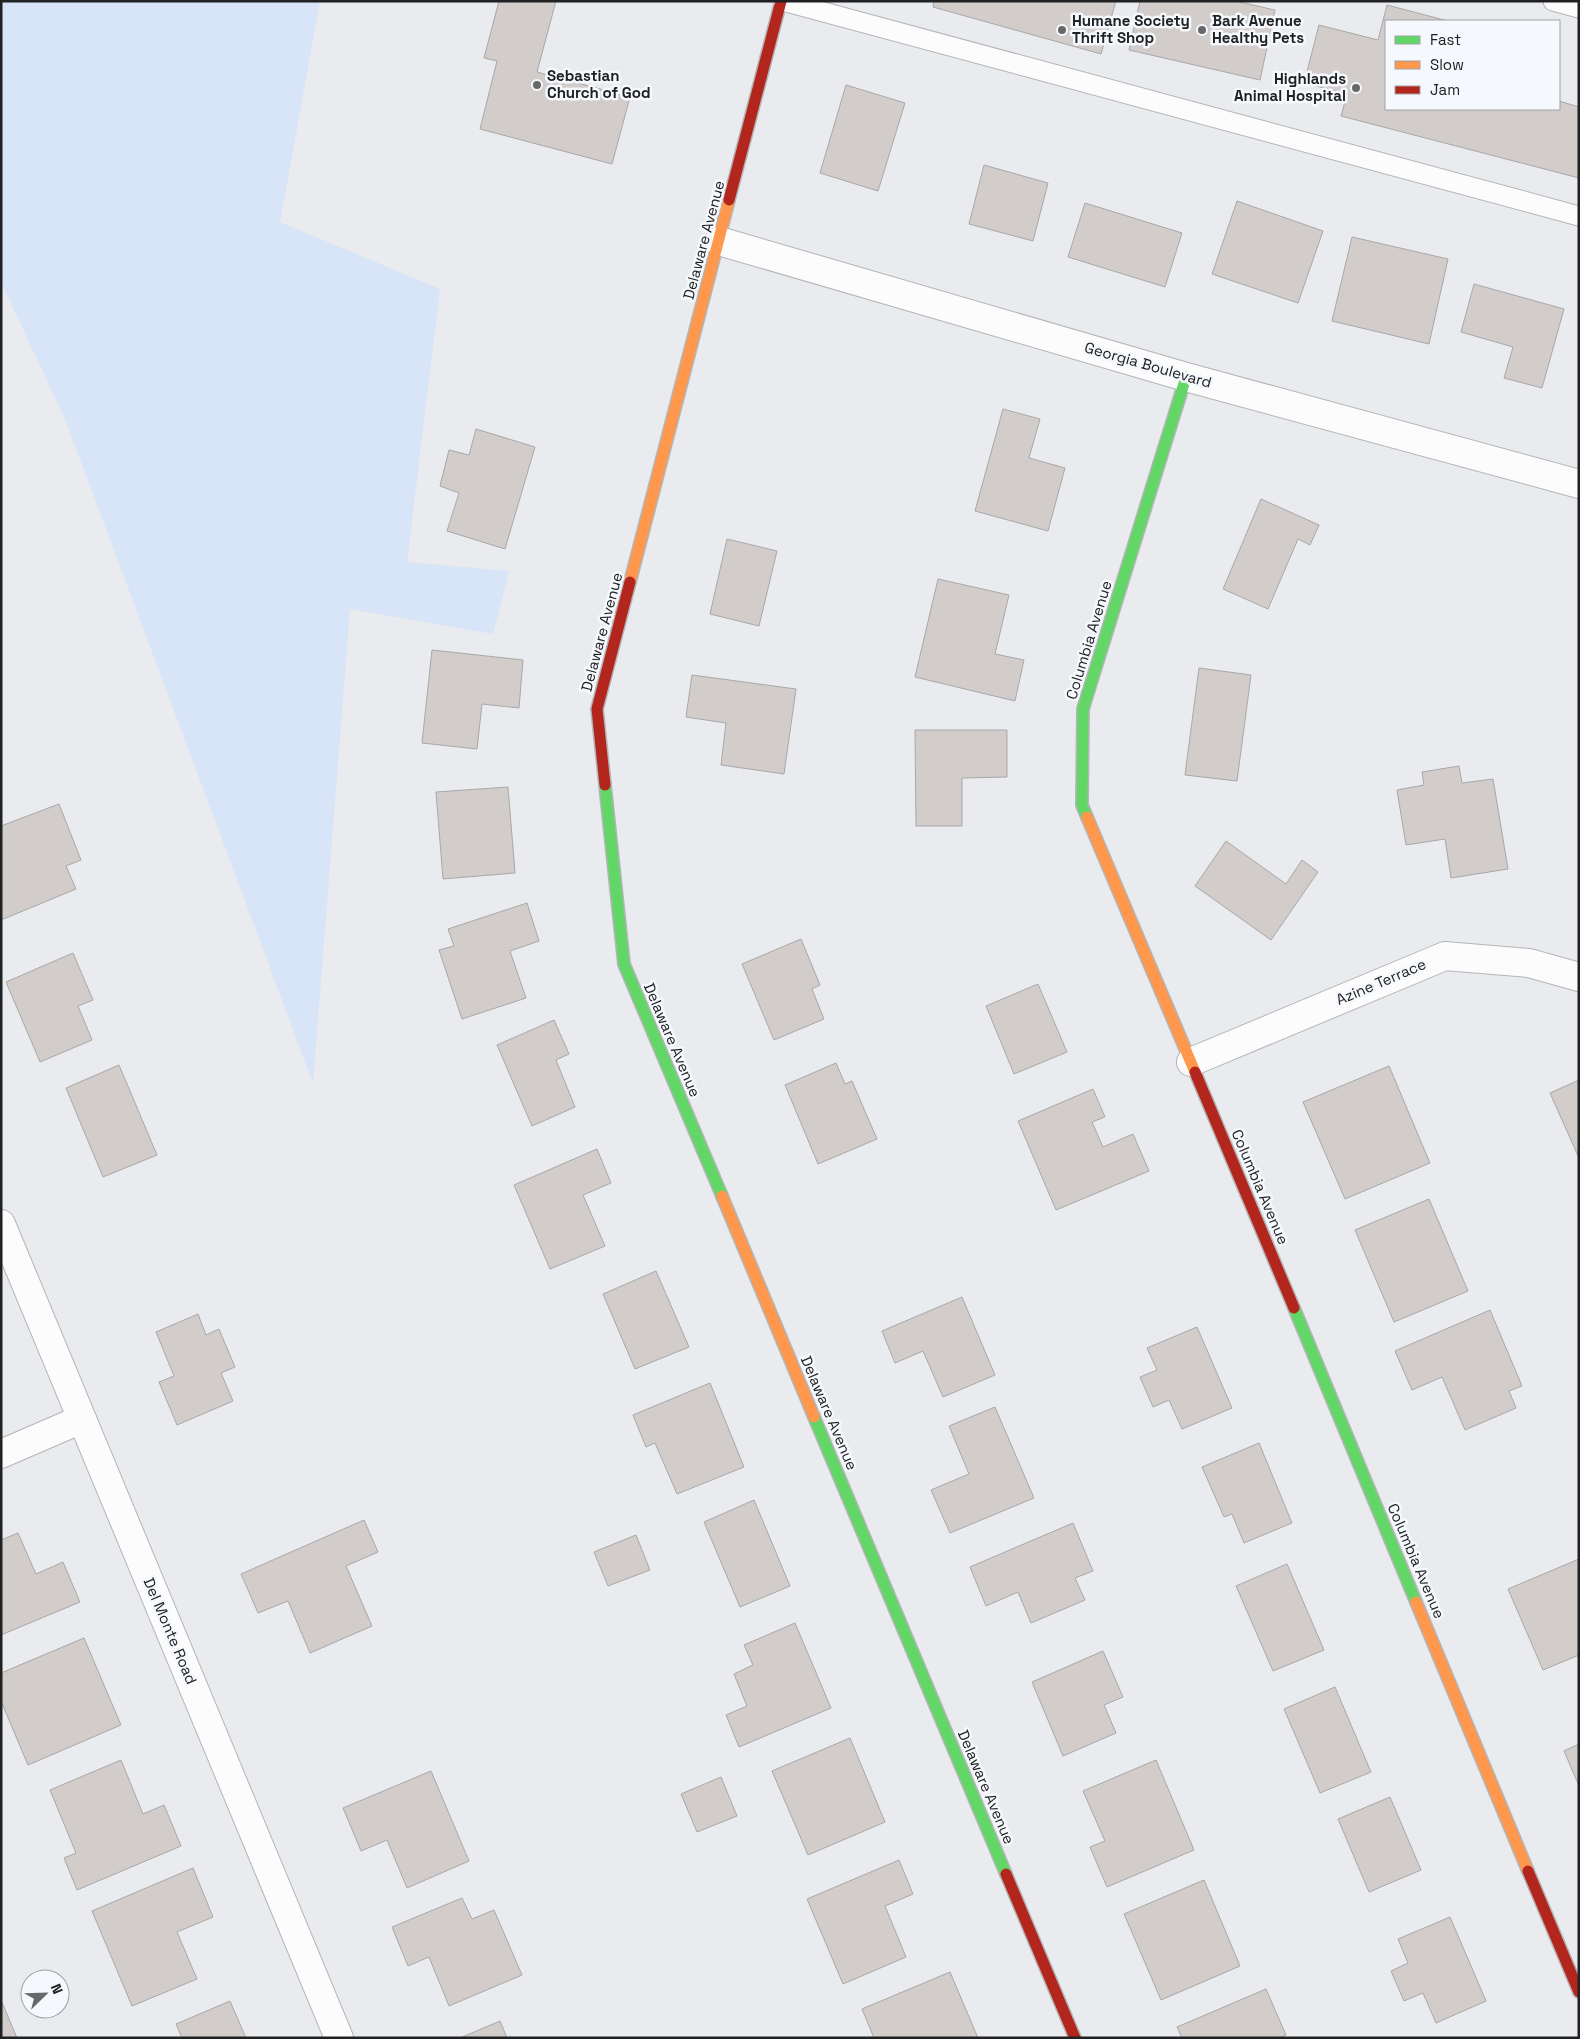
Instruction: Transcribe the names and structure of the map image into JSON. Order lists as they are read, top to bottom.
{
  "streets": {
    "street": [
      "Delaware Avenue",
      "Georgia Boulevard",
      "Columbia Avenue",
      "Azine Terrace",
      "Del Monte Road"
    ]
  },
  "crossings": [
    ["Delaware Avenue", "Georgia Boulevard"],
    ["Georgia Boulevard", "Columbia Avenue"],
    ["Columbia Avenue", "Azine Terrace"]
  ],
  "places": [
    "Humane Society Thrift Shop",
    "Bark Avenue Healthy Pets",
    "Sebastian Church of God",
    "Highlands Animal Hospital"
  ],
  "legend": ["Fast", "Slow", "Jam"],
  "north": "top right"
}
